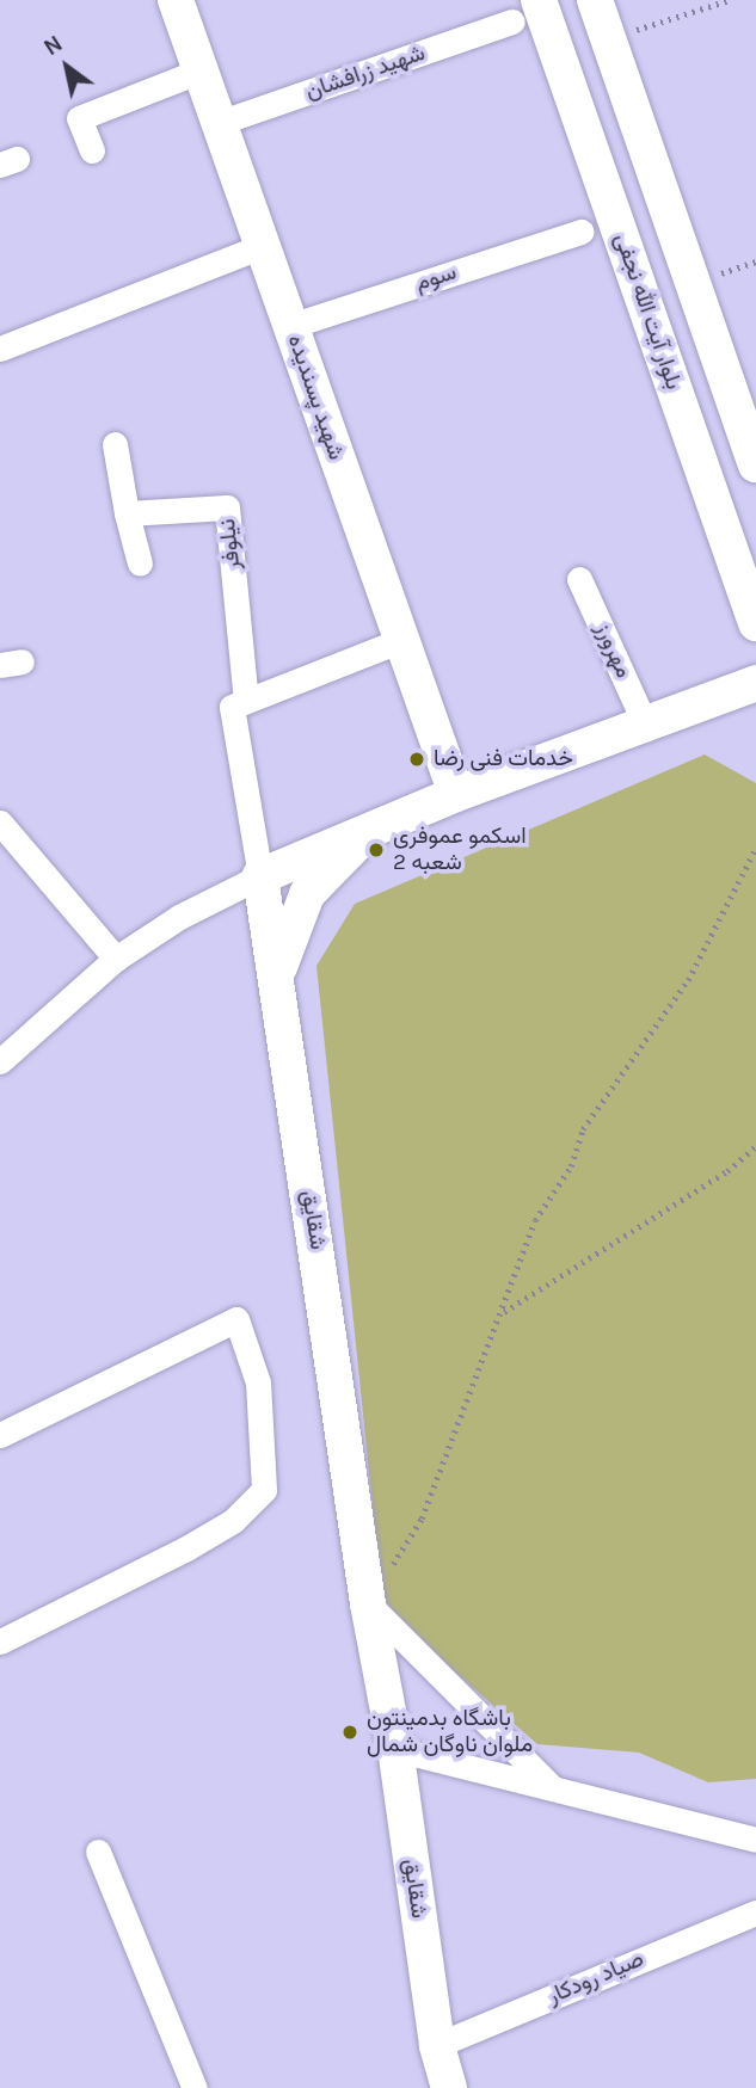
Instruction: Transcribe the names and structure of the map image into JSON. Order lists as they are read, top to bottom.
{
  "streets": {
    "street": [
      "شهید زرافشان",
      "سوم",
      "بلوار آیت الله نجفی",
      "شهید پسندیده",
      "نیلوفر",
      "مهرورز",
      "شقایق",
      "صیاد رودکار"
    ]
  },
  "crossings": [
    ["شهید زرافشان", "بلوار آیت الله نجفی"],
    ["شهید زرافشان", "شهید پسندیده"],
    ["سوم", "شهید پسندیده"],
    ["شقایق", "صیاد رودکار"]
  ],
  "places": ["خدمات فنی رضا", "اسکمو عموفری شعبه 2", "باشگاه بدمینتون ملوان ناوگان شمال"],
  "north": "top left"
}
